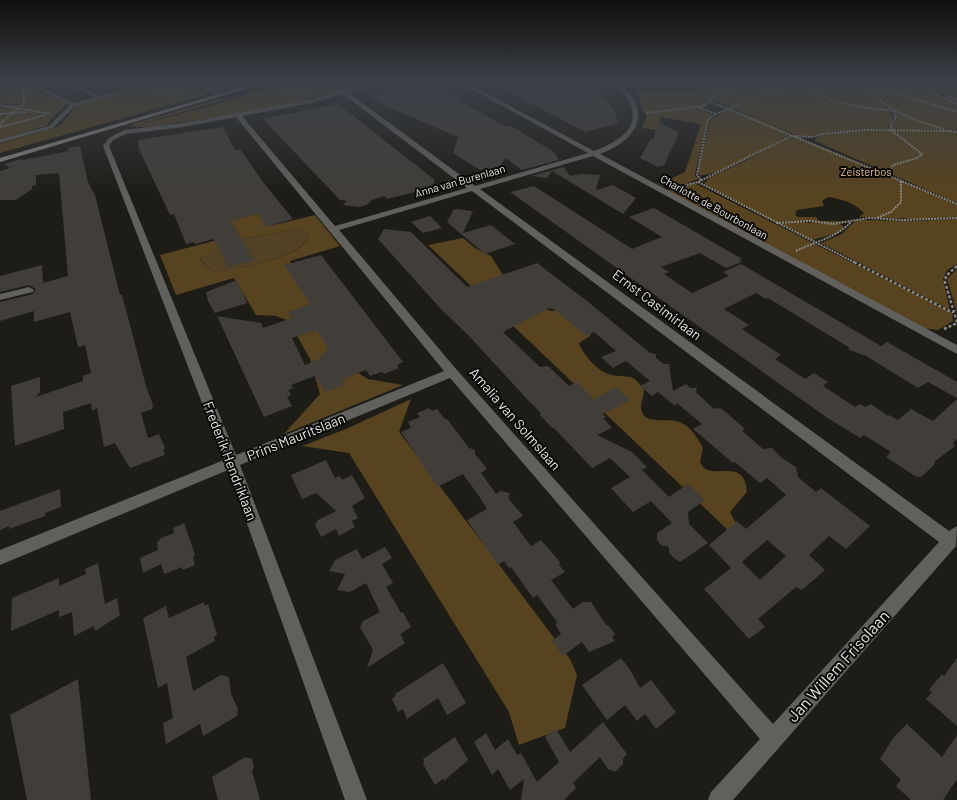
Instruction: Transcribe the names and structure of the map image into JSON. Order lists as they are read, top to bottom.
{
  "streets": {
    "street": [
      "Anna van Burenlaan",
      "Charlotte de Bourbonlaan",
      "Ernst Casimirlaan",
      "Amalia van Solmslaan",
      "Prins Mauritslaan",
      "Frederik Hendriklaan",
      "Jan Willem Frisolaan"
    ]
  },
  "crossings": [
    ["Anna van Burenlaan", "Charlotte de Bourbonlaan"],
    ["Anna van Burenlaan", "Ernst Casimirlaan"],
    ["Anna van Burenlaan", "Amalia van Solmslaan"],
    ["Ernst Casimirlaan", "Jan Willem Frisolaan"],
    ["Amalia van Solmslaan", "Prins Mauritslaan"],
    ["Amalia van Solmslaan", "Jan Willem Frisolaan"],
    ["Prins Mauritslaan", "Frederik Hendriklaan"]
  ],
  "parks": ["Zeisterbos"]
}
